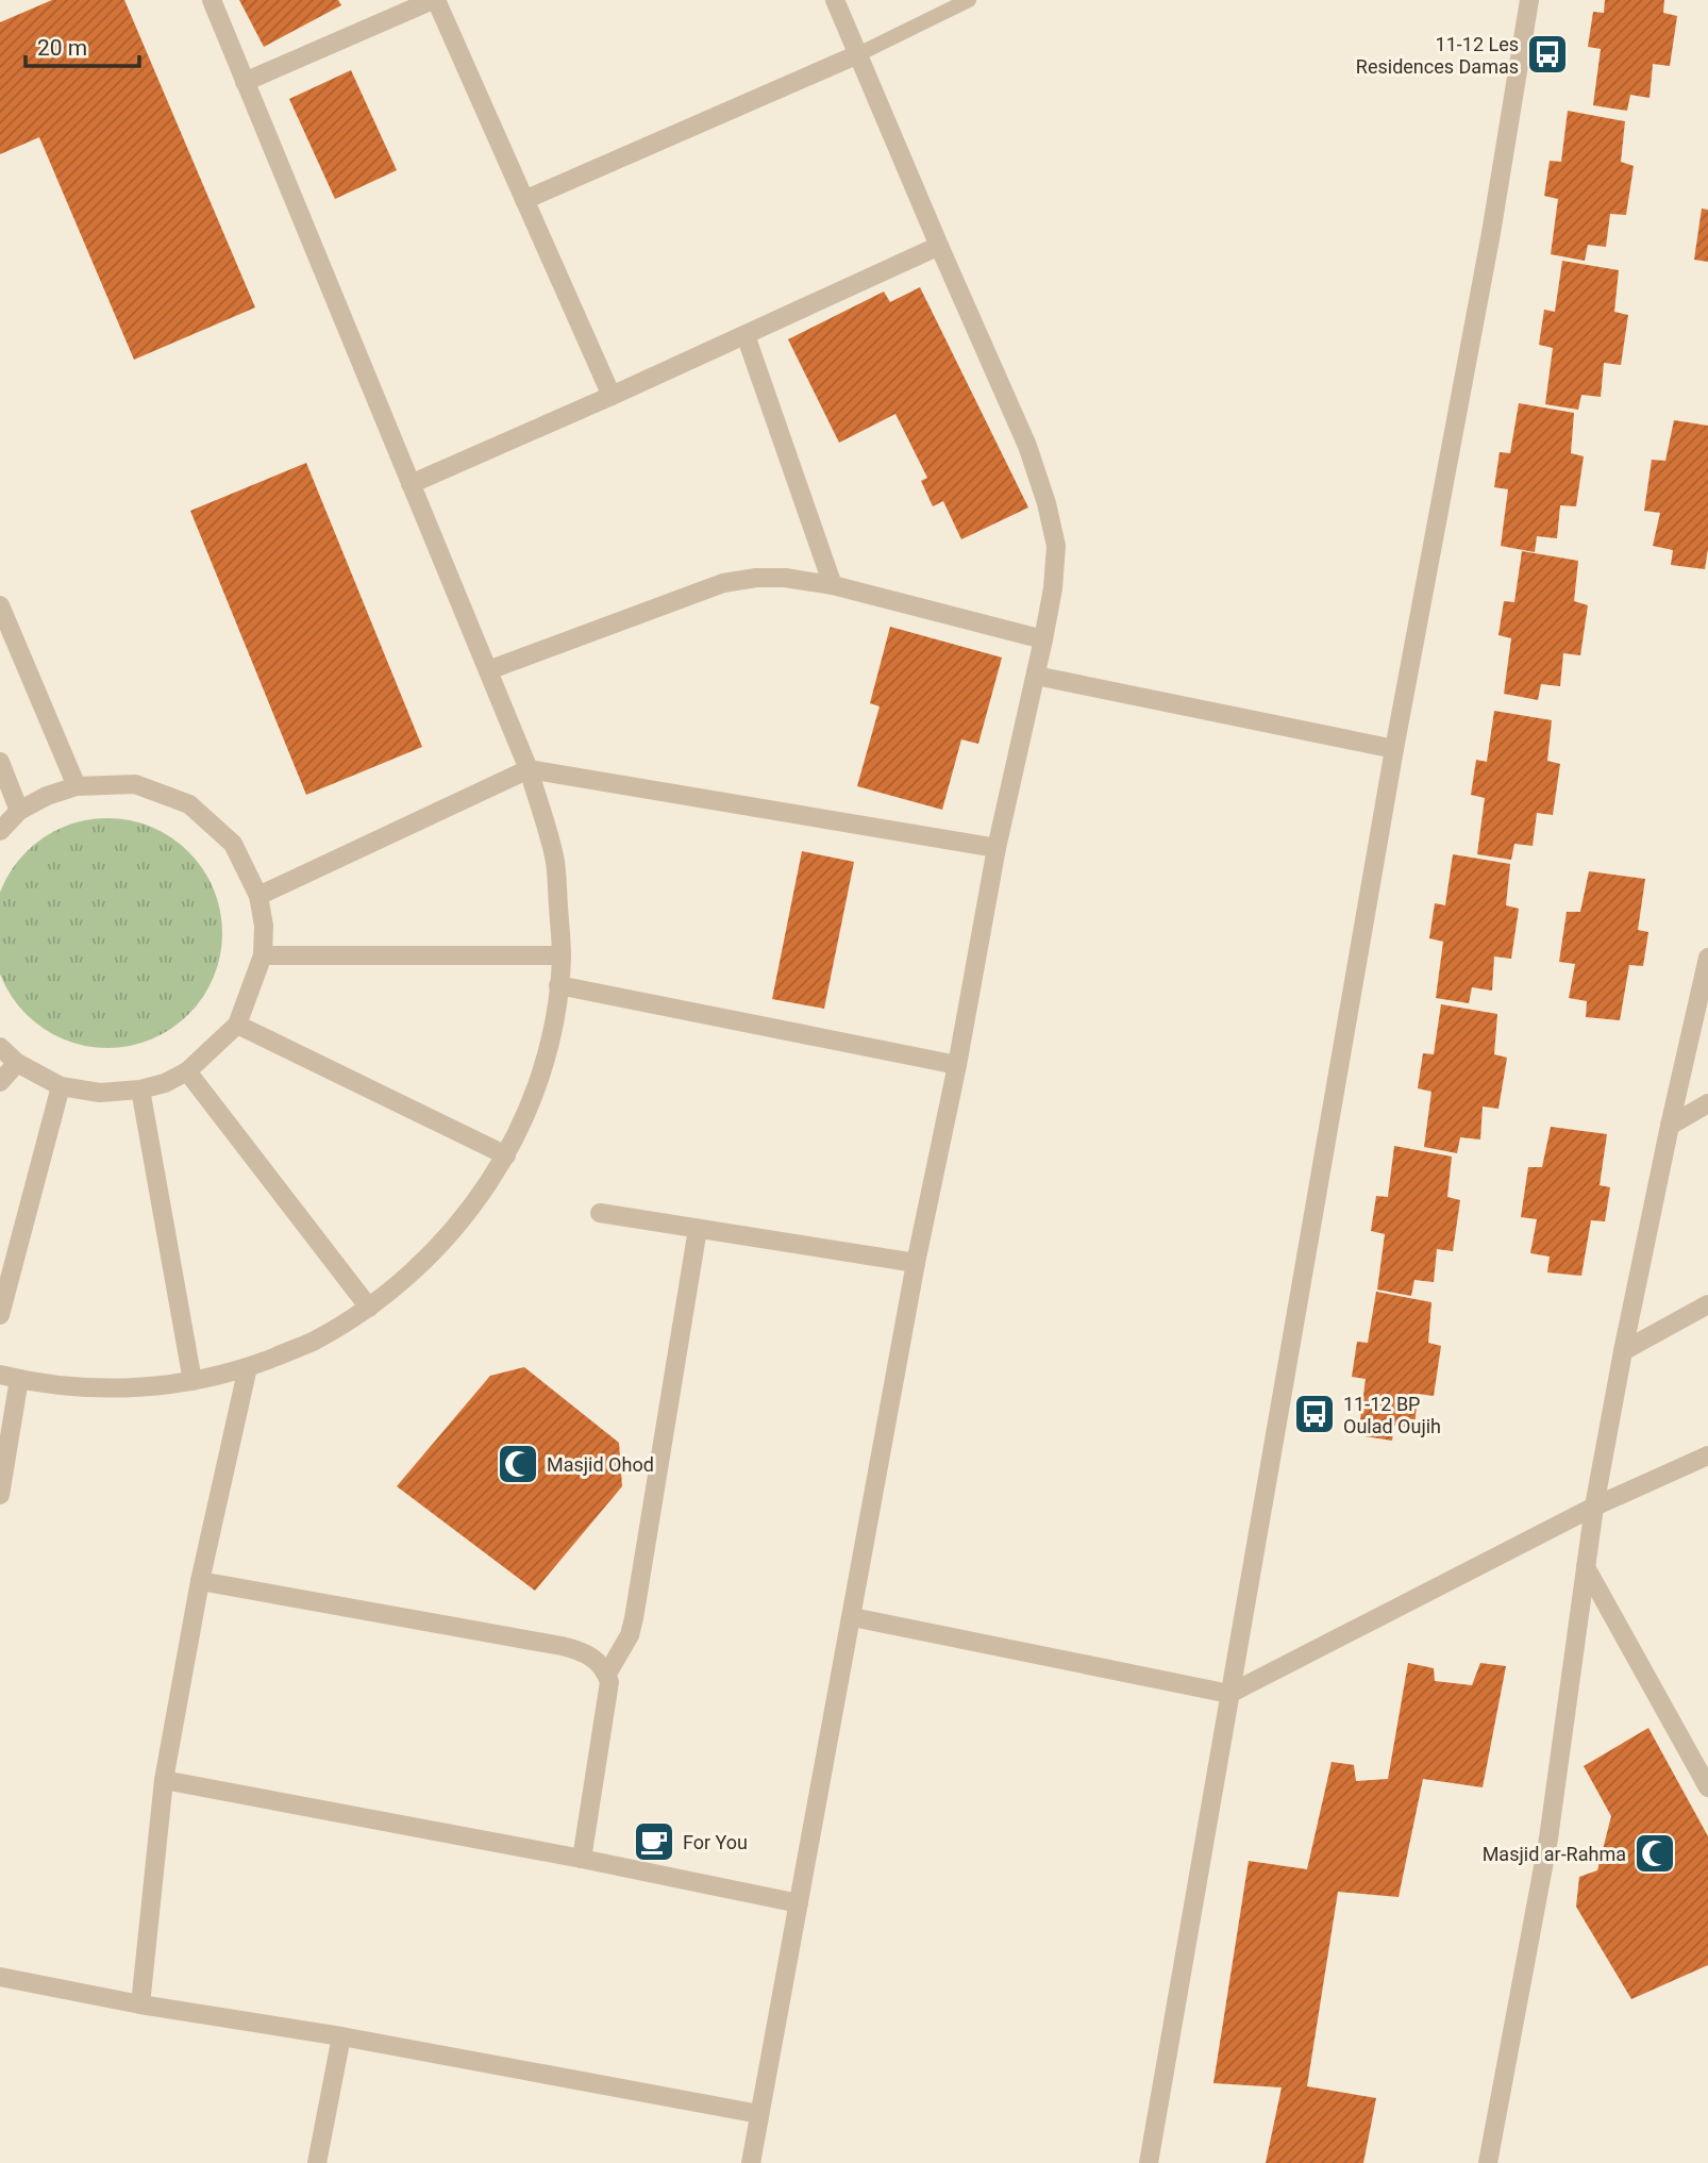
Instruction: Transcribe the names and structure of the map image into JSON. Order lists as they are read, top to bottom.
{
  "places": {
    "bus stop": ["11-12 Les Residences Damas", "11-12 BP Oulad Oujih"],
    "mosque": ["Masjid Ohod", "Masjid ar-Rahma"],
    "cafe": ["For You"]
  },
  "scale_bar": "20 m"
}
